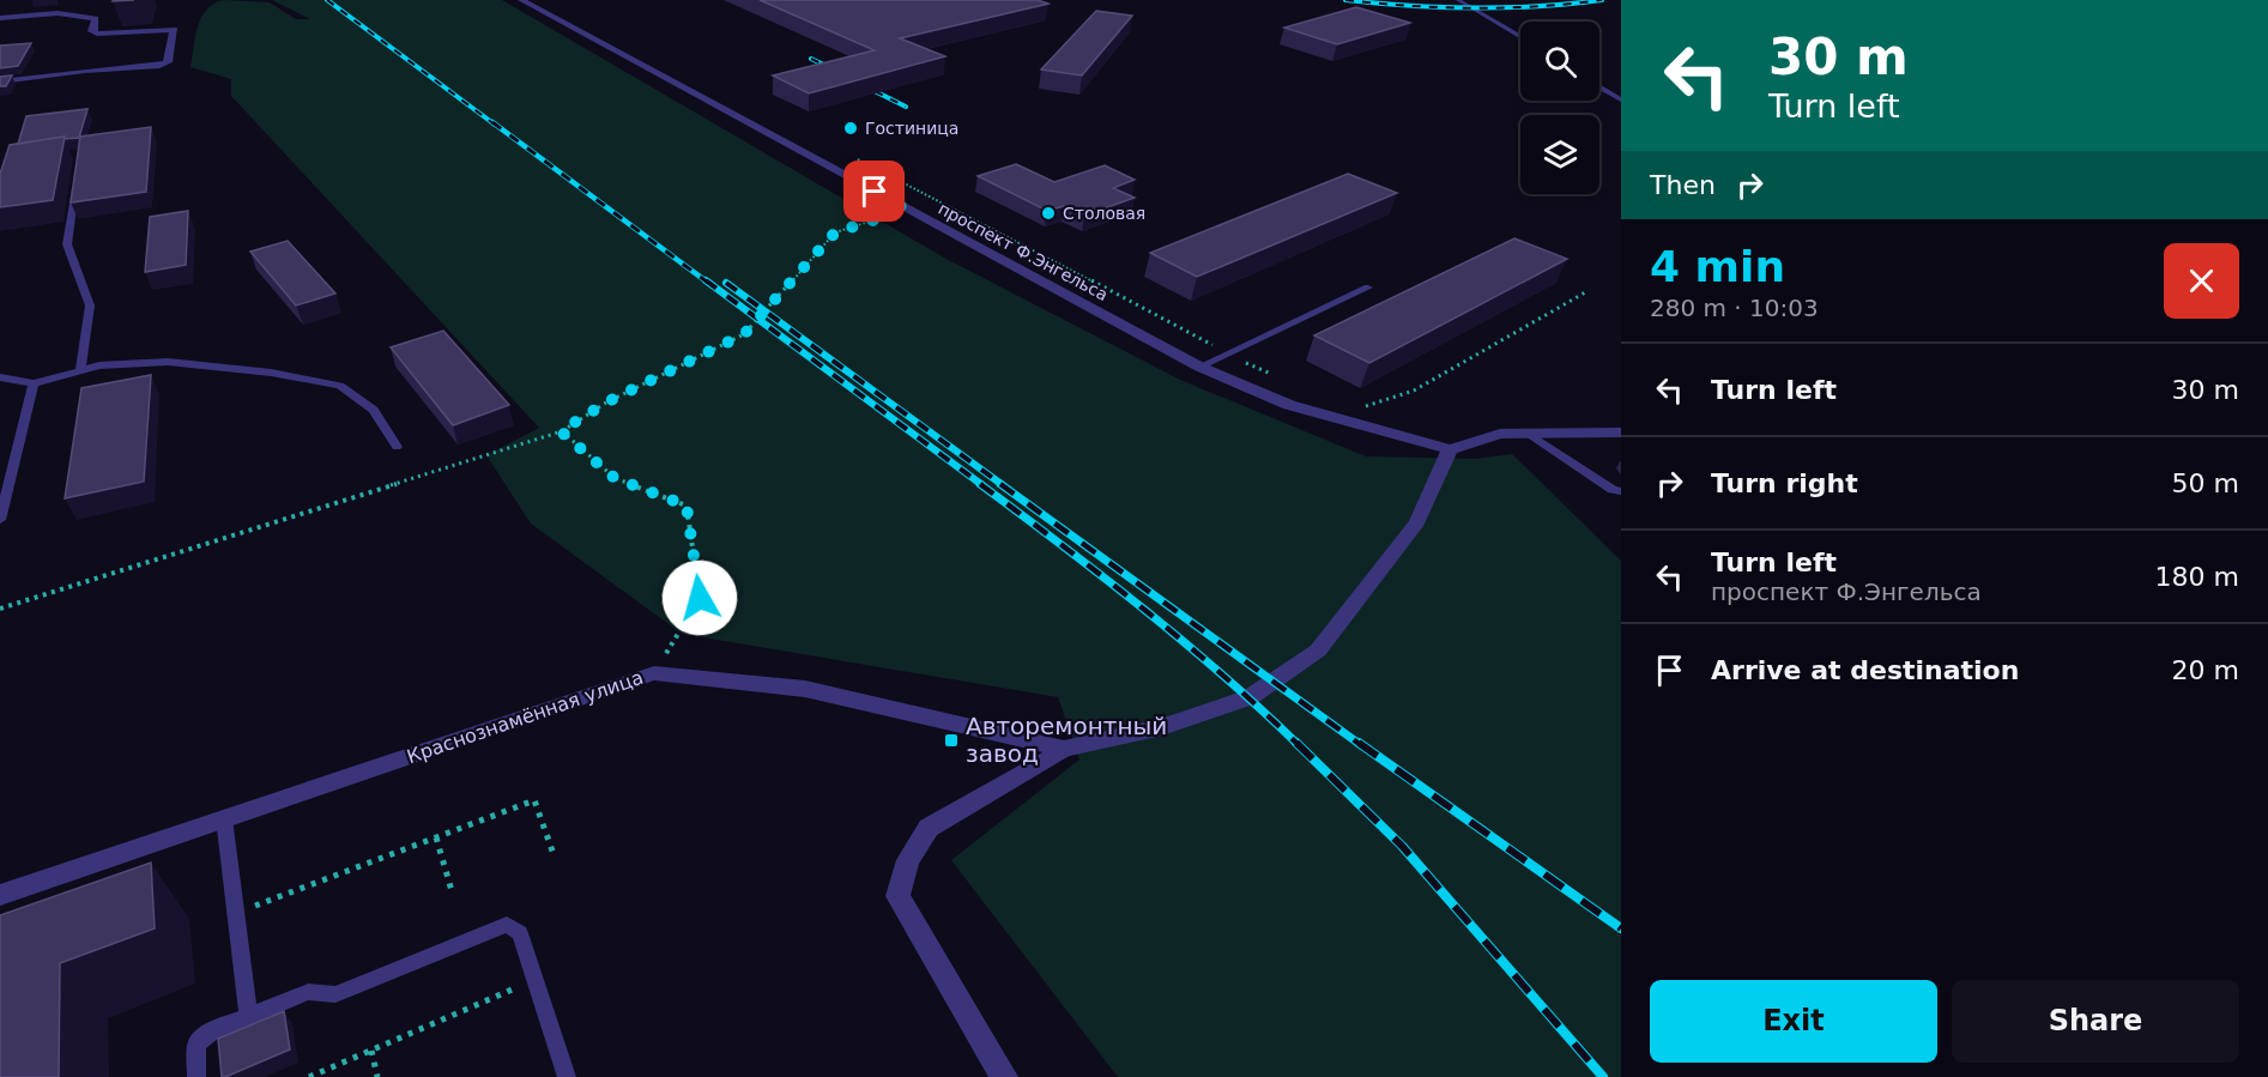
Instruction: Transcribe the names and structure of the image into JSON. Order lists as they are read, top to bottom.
{
  "streets": {
    "street": ["проспект Ф.Энгельса", "Краснознамённая улица"]
  },
  "crossings": [
    ["проспект Ф.Энгельса", "Краснознамённая улица"]
  ],
  "places": {
    "other": ["Гостиница", "Столовая"],
    "transit": ["Авторемонтный завод"]
  },
  "page": {
    "turn": ["30 m", "Turn left"],
    "then": "Then",
    "heading": ["4 min", "280 m · 10:03"],
    "list": [
      {
        "name": "Turn left",
        "value": "30 m"
      },
      {
        "name": "Turn right",
        "value": "50 m"
      },
      {
        "name": "Turn left",
        "note": "проспект Ф.Энгельса",
        "value": "180 m"
      },
      {
        "name": "Arrive at destination",
        "value": "20 m"
      }
    ],
    "buttons": ["Exit", "Share"]
  }
}
